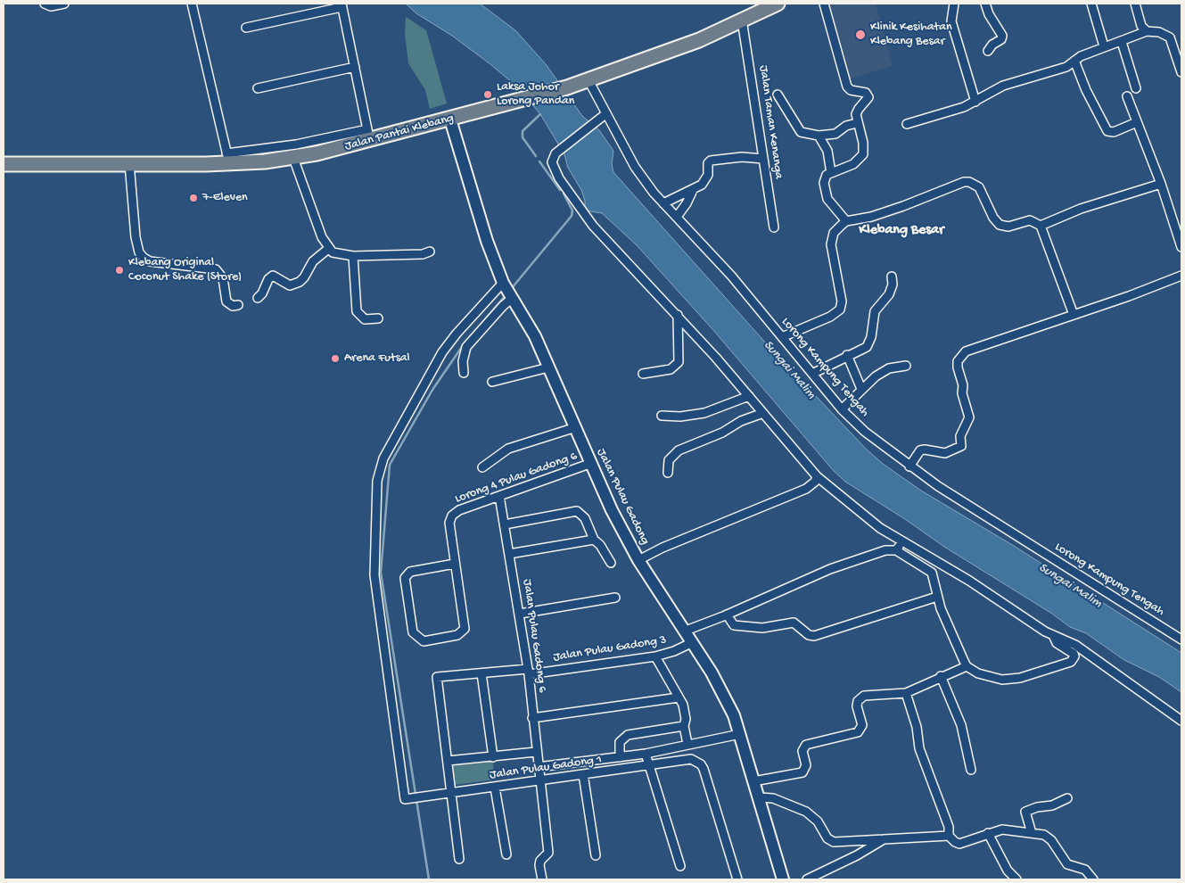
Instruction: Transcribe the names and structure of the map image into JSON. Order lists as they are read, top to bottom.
{
  "streets": {
    "highway": ["Jalan Pantai Klebang"],
    "main road": ["Jalan Pulau Gadong"],
    "street": [
      "Jalan Taman Kenanga",
      "Lorong Kampung Tengah",
      "Lorong 4 Pulau Gadong 6",
      "Jalan Pulau Gadong 6",
      "Jalan Pulau Gadong 3",
      "Jalan Pulau Gadong 1"
    ]
  },
  "crossings": [
    ["Jalan Taman Kenanga", "Jalan Pantai Klebang"],
    ["Jalan Pantai Klebang", "Lorong Kampung Tengah"],
    ["Jalan Pantai Klebang", "Jalan Pulau Gadong"],
    ["Lorong 4 Pulau Gadong 6", "Jalan Pulau Gadong"],
    ["Lorong 4 Pulau Gadong 6", "Jalan Pulau Gadong 6"],
    ["Jalan Pulau Gadong", "Jalan Pulau Gadong 3"],
    ["Jalan Pulau Gadong", "Jalan Pulau Gadong 1"],
    ["Jalan Pulau Gadong 6", "Jalan Pulau Gadong 3"],
    ["Jalan Pulau Gadong 6", "Jalan Pulau Gadong 1"]
  ],
  "districts": ["Klebang Besar"],
  "water": ["Sungai Malim"],
  "places": [
    "Klinik Kesihatan Klebang Besar",
    "Laksa Johor Lorong Pandan",
    "7-Eleven",
    "Klebang Original Coconut Shake (Store)",
    "Arena Futsal"
  ]
}
